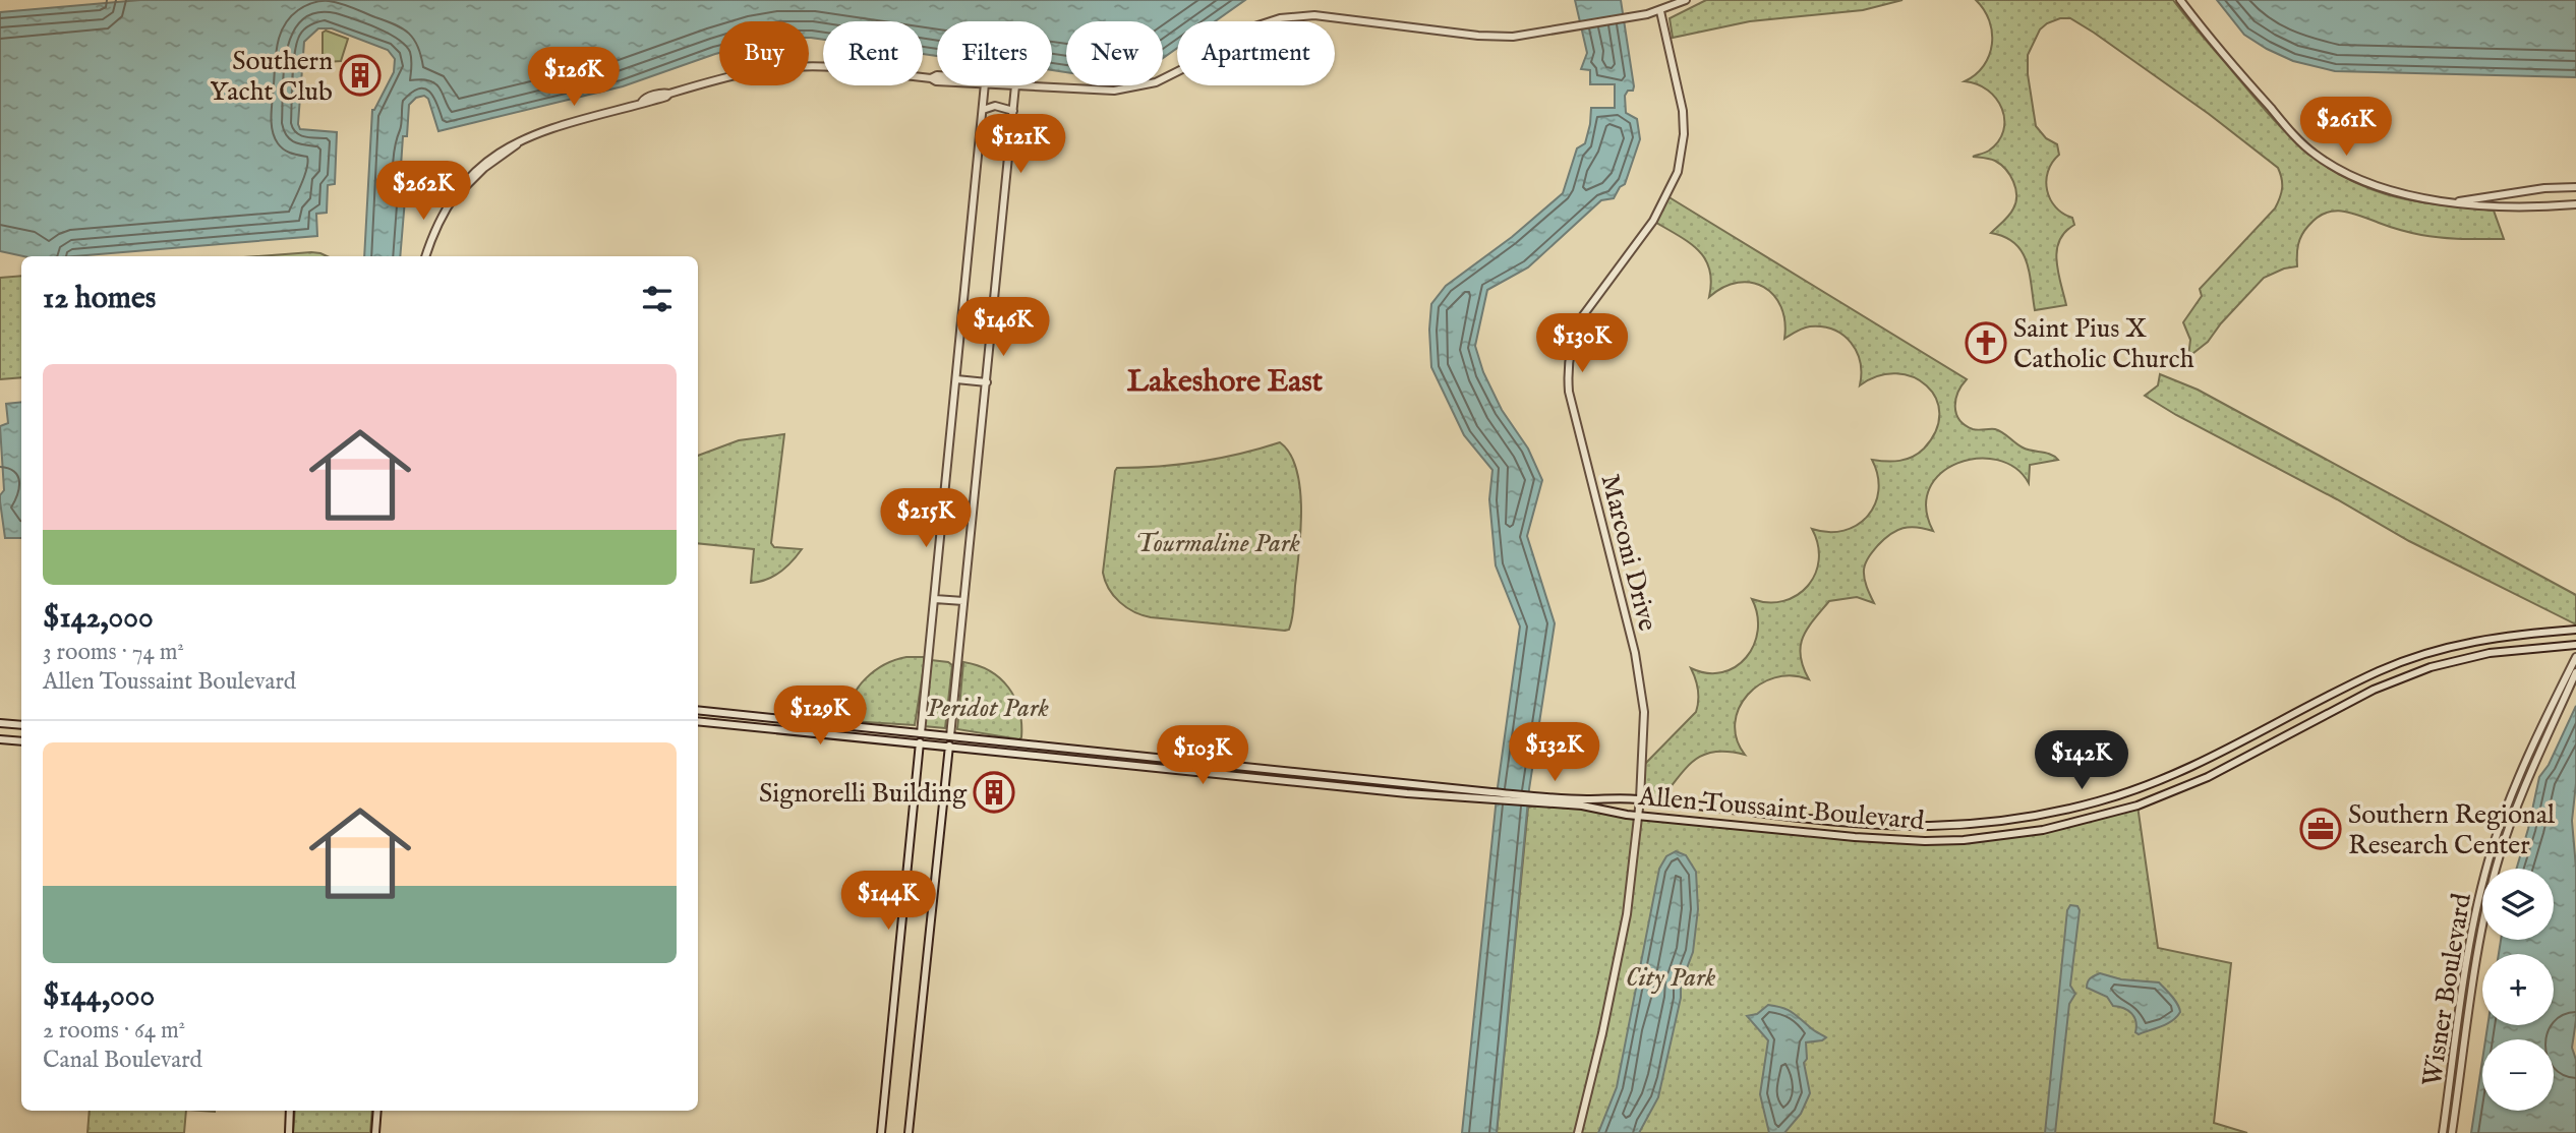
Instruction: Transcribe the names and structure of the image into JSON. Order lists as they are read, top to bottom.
{
  "streets": {
    "street": ["Marconi Drive", "Allen Toussaint Boulevard", "Wisner Boulevard"]
  },
  "crossings": [
    ["Marconi Drive", "Allen Toussaint Boulevard"]
  ],
  "districts": ["Lakeshore East"],
  "parks": ["Tourmaline Park", "Peridot Park", "City Park"],
  "places": {
    "building": ["Southern Yacht Club", "Signorelli Building"],
    "church": ["Saint Pius X Catholic Church"],
    "office": ["Southern Regional Research Center"]
  },
  "page": {
    "chip": [
      "Buy",
      "Rent",
      "Filters",
      "New",
      "Apartment"
    ],
    "price": [
      "$126K",
      "$261K",
      "$121K",
      "$262K",
      "$146K",
      "$130K",
      "$215K",
      "$129K",
      "$132K",
      "$103K",
      "$142K",
      "$144K"
    ],
    "heading": "12 homes",
    "list": [
      {
        "name": "$142,000",
        "note": "3 rooms · 74 m² · Allen Toussaint Boulevard"
      },
      {
        "name": "$144,000",
        "note": "2 rooms · 64 m² · Canal Boulevard"
      }
    ],
    "map_buttons": ["+", "−"]
  }
}
